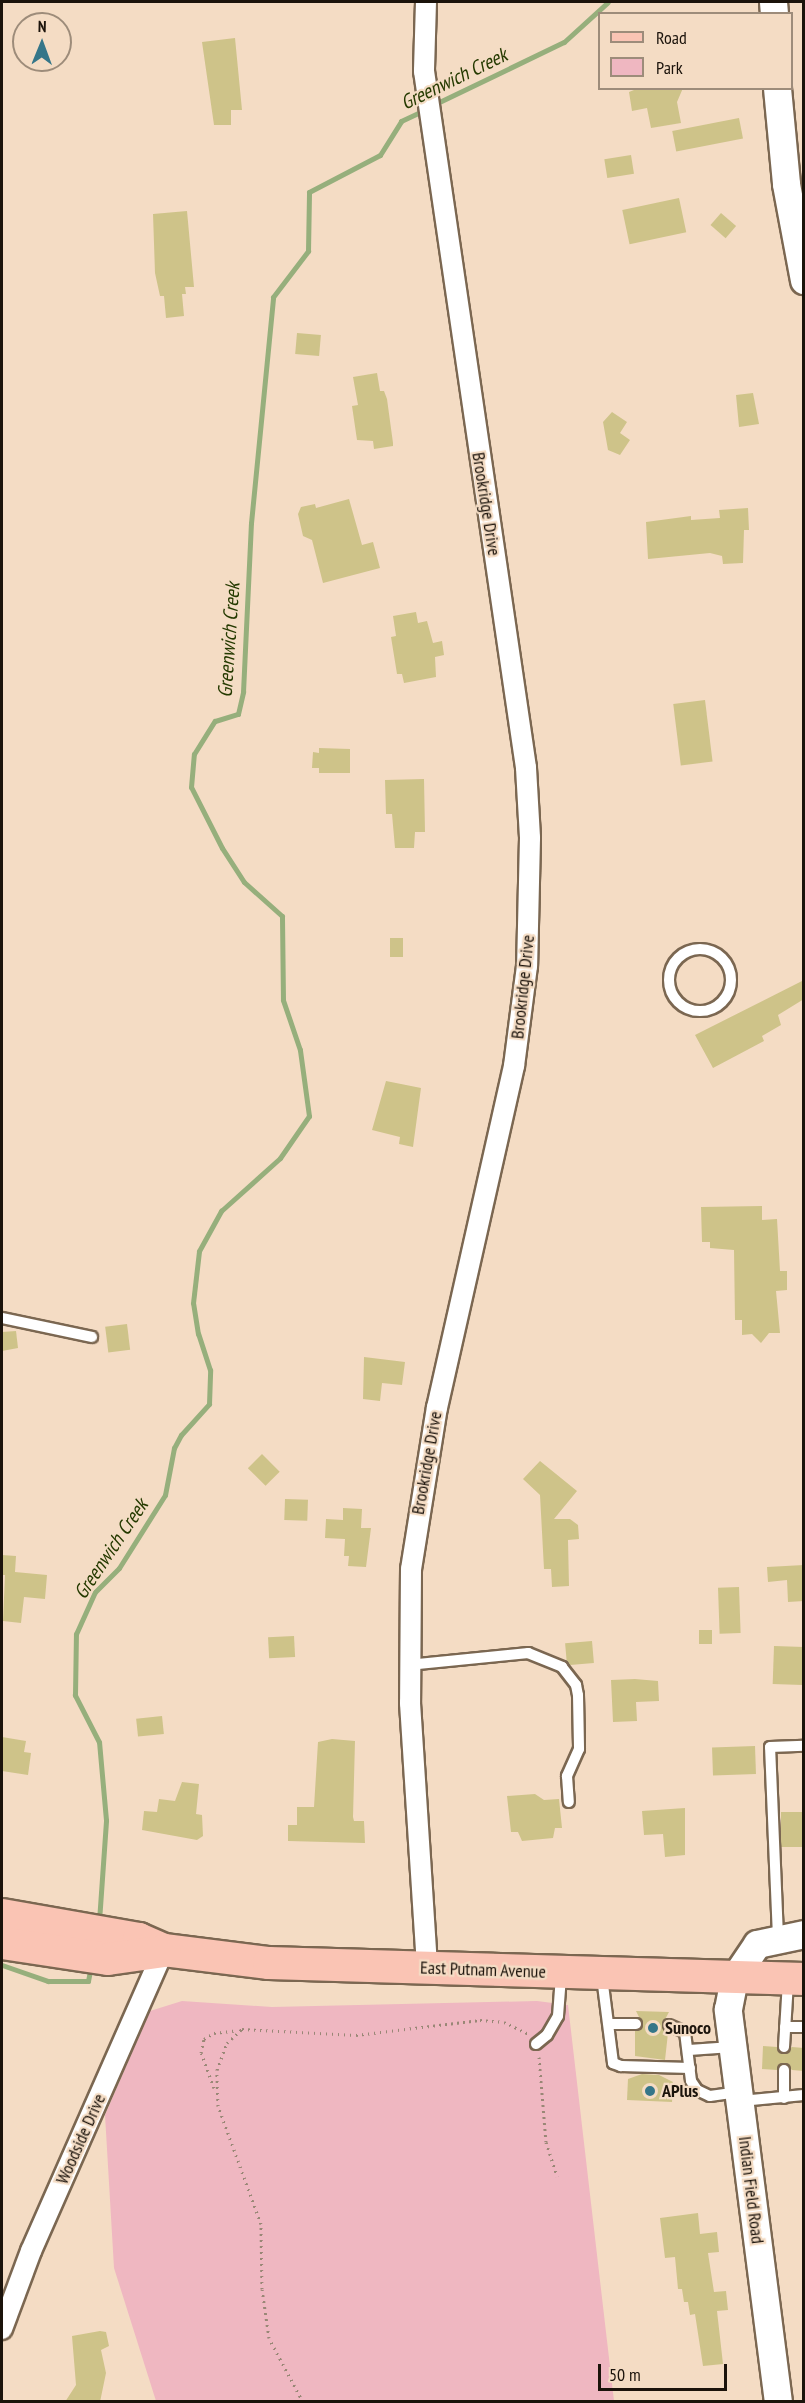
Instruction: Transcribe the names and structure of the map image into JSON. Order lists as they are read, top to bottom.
{
  "streets": {
    "main road": ["East Putnam Avenue", "Indian Field Road"],
    "street": ["Brookridge Drive", "Woodside Drive"]
  },
  "crossings": [
    ["Brookridge Drive", "East Putnam Avenue"],
    ["East Putnam Avenue", "Woodside Drive"],
    ["East Putnam Avenue", "Indian Field Road"]
  ],
  "water": ["Greenwich Creek"],
  "places": ["Sunoco", "APlus"],
  "legend": ["Road", "Park"],
  "scale_bar": "50 m",
  "north": "top"
}
